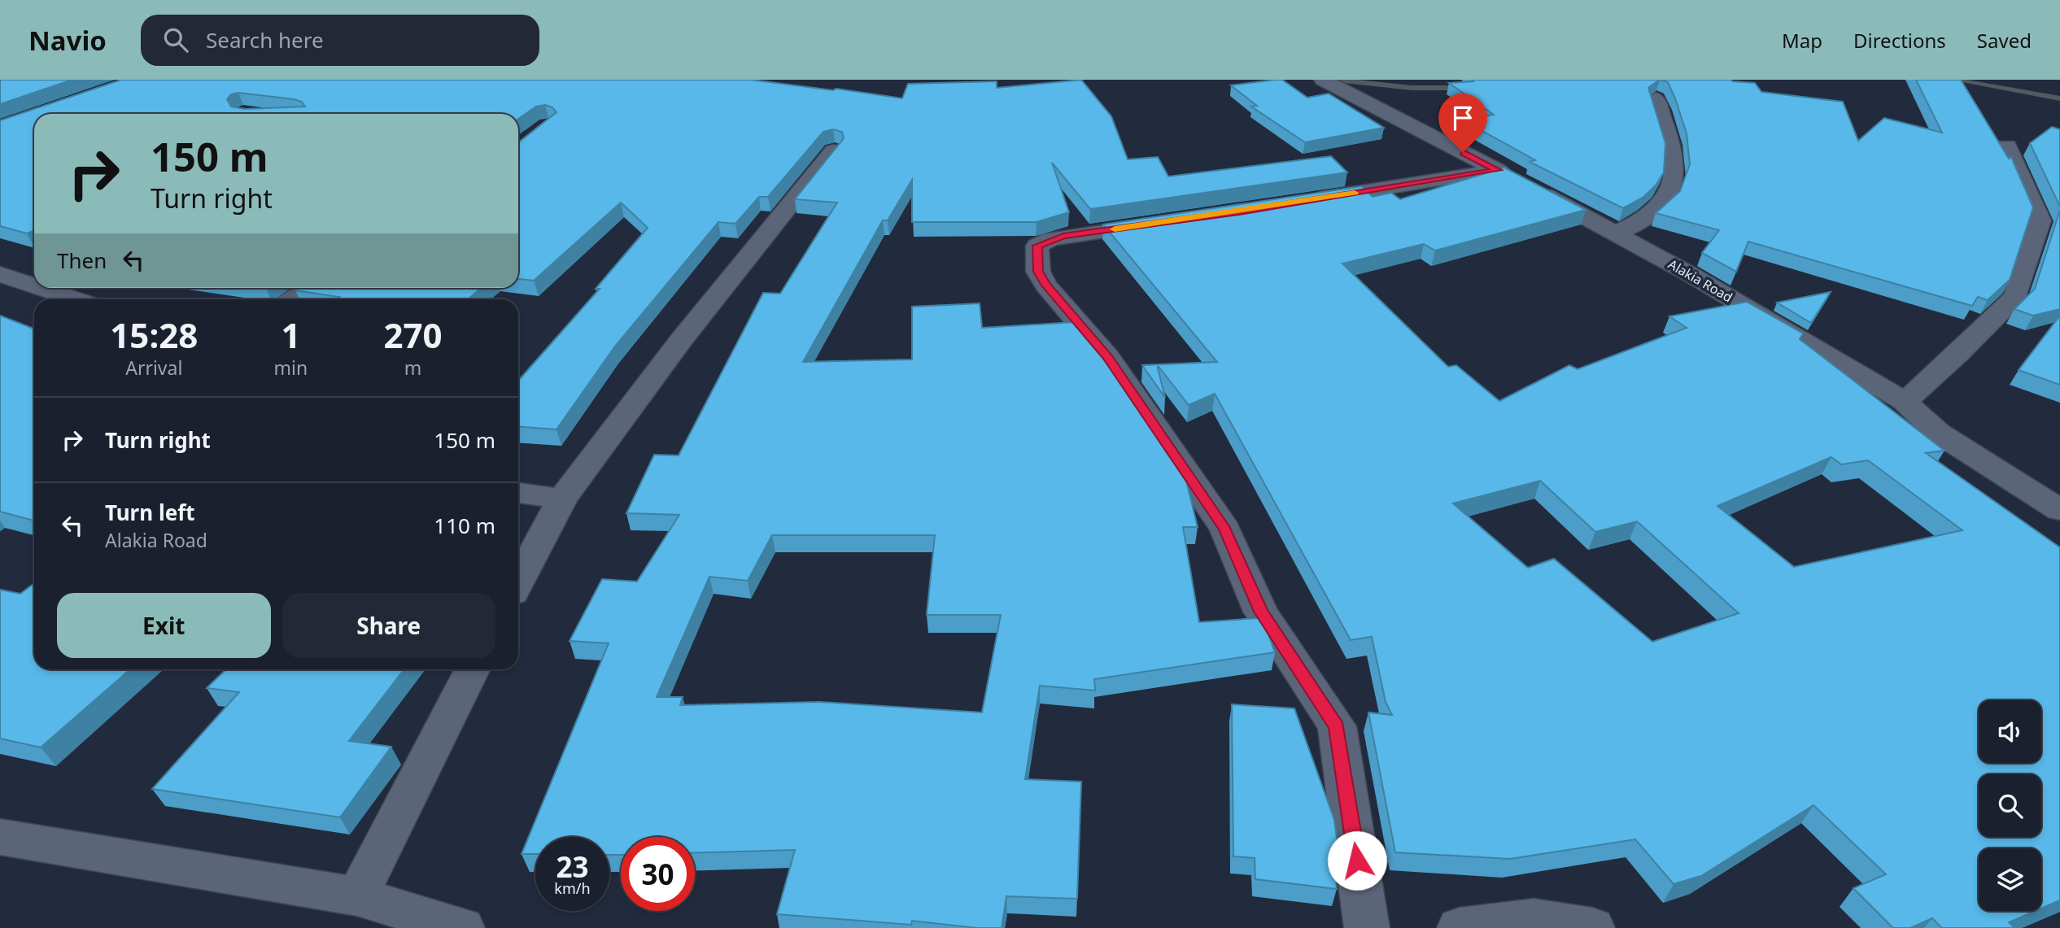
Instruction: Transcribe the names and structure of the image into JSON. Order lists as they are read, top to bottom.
{
  "streets": {
    "street": ["Alakia Road"]
  },
  "page": {
    "header": "Navio",
    "search": "Search here",
    "nav": ["Map", "Directions", "Saved"],
    "turn": ["150 m", "Turn right"],
    "then": "Then",
    "eta": [
      "15:28",
      "Arrival",
      "1",
      "min",
      "270",
      "m"
    ],
    "list": [
      {
        "name": "Turn right",
        "value": "150 m"
      },
      {
        "name": "Turn left",
        "note": "Alakia Road",
        "value": "110 m"
      }
    ],
    "buttons": ["Exit", "Share"],
    "speed": "23 km/h",
    "limit": "30"
  }
}
